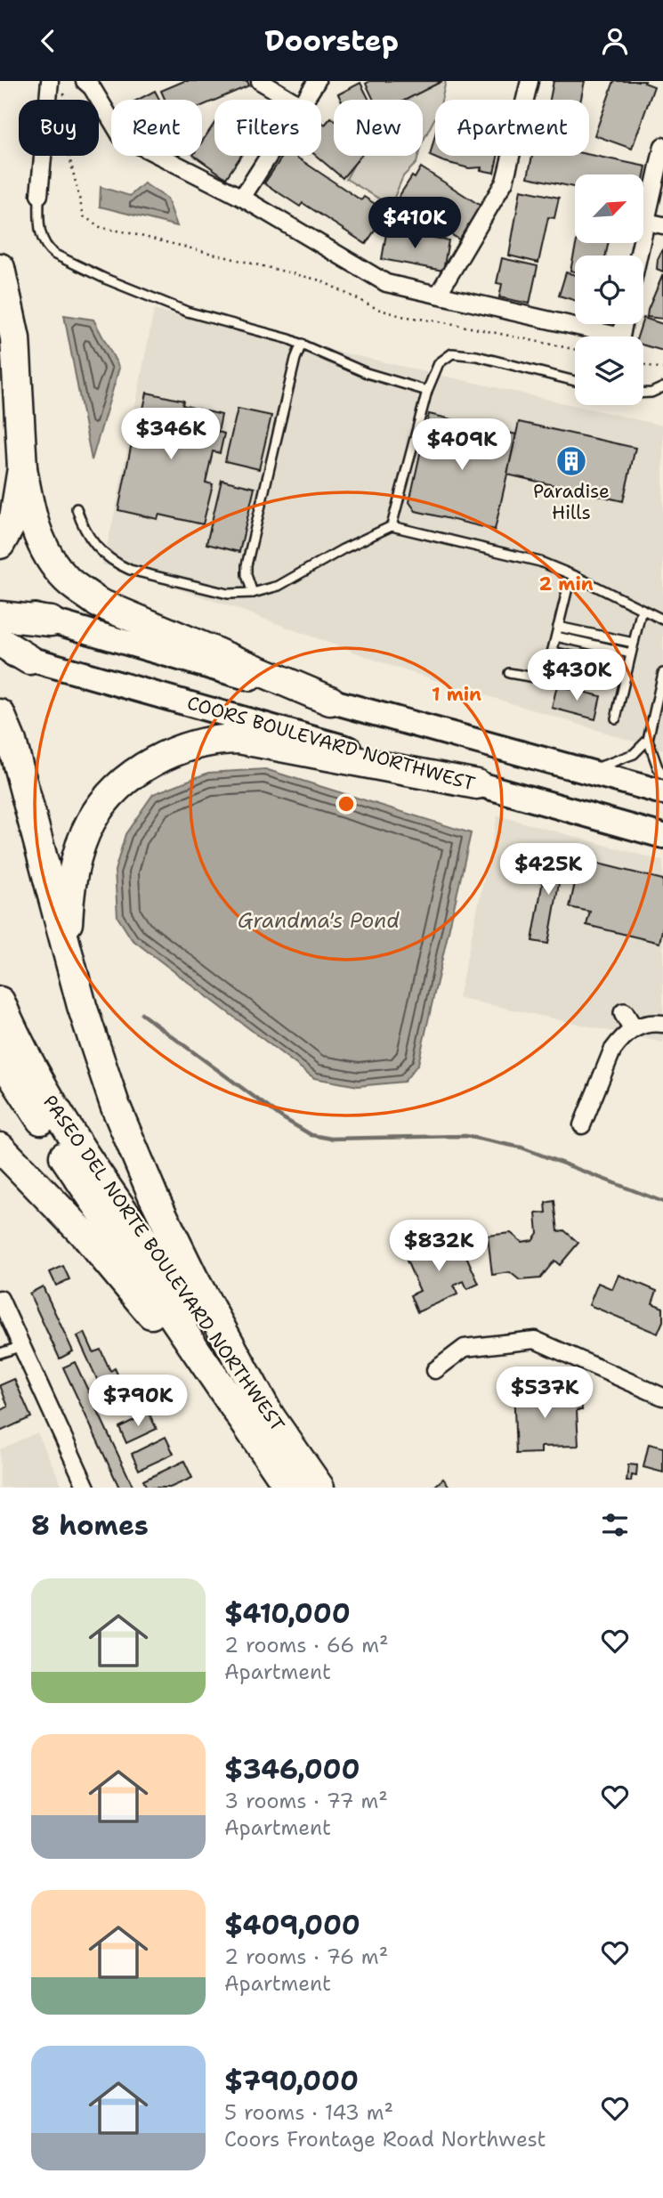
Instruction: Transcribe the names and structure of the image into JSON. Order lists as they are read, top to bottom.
{
  "streets": {
    "highway": ["PASEO DEL NORTE BOULEVARD NORTHWEST"],
    "main road": ["COORS BOULEVARD NORTHWEST"]
  },
  "water": ["Grandma's Pond"],
  "places": {
    "building": ["Paradise Hills"]
  },
  "north": "top right",
  "page": {
    "header": "Doorstep",
    "chip": [
      "Buy",
      "Rent",
      "Filters",
      "New",
      "Apartment"
    ],
    "price": [
      "$410K",
      "$346K",
      "$409K",
      "$430K",
      "$425K",
      "$832K",
      "$537K",
      "$790K"
    ],
    "heading": "8 homes",
    "list": [
      {
        "name": "$410,000",
        "note": "2 rooms · 66 m² · Apartment"
      },
      {
        "name": "$346,000",
        "note": "3 rooms · 77 m² · Apartment"
      },
      {
        "name": "$409,000",
        "note": "2 rooms · 76 m² · Apartment"
      },
      {
        "name": "$790,000",
        "note": "5 rooms · 143 m² · Coors Frontage Road Northwest"
      }
    ]
  },
  "rings": ["2 min", "1 min"]
}
